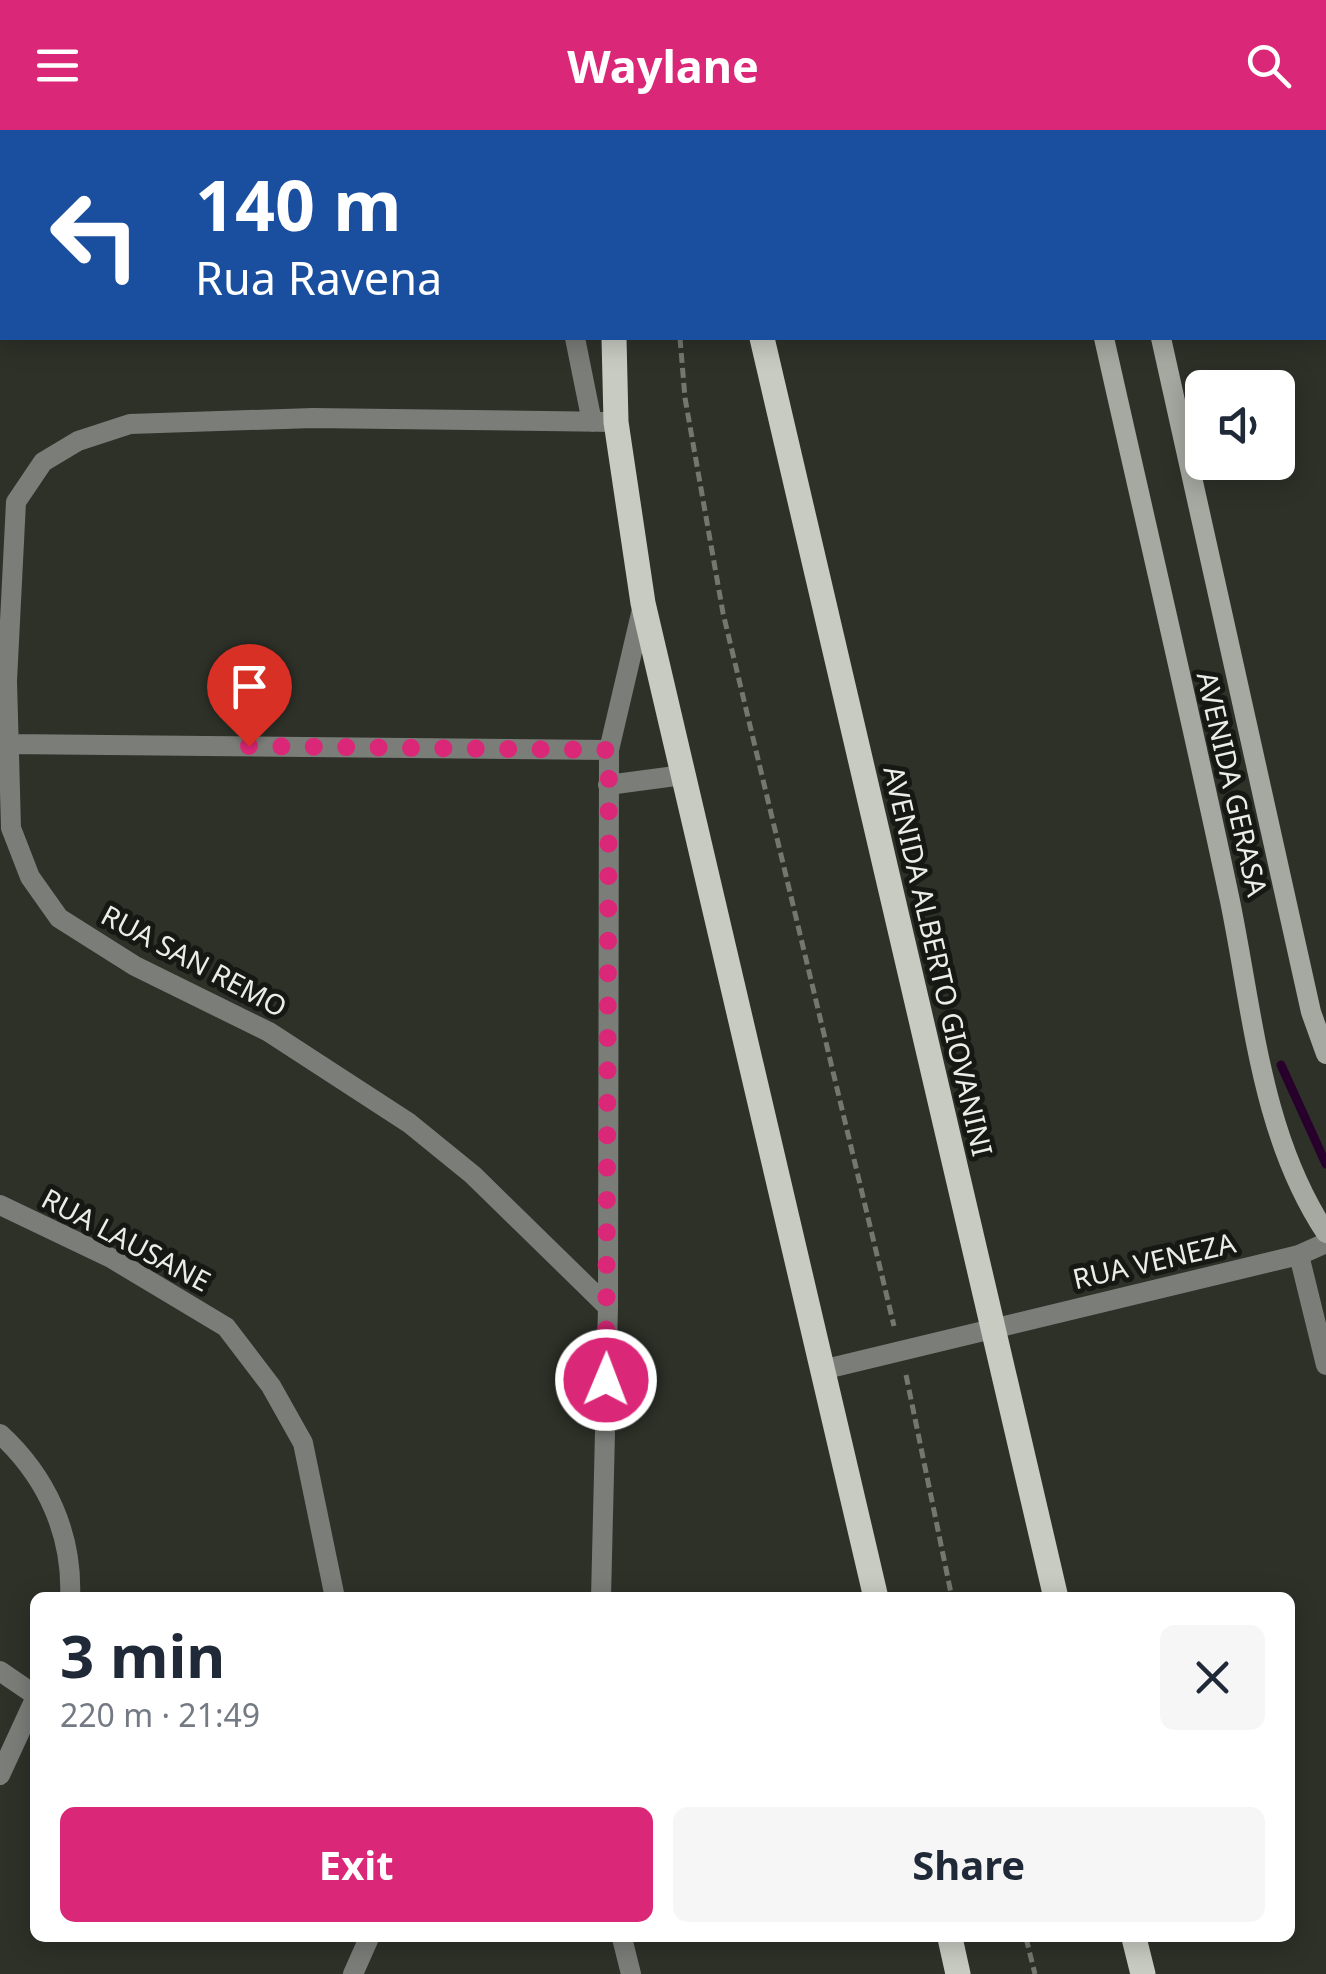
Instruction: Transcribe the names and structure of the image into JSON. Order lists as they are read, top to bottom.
{
  "streets": {
    "main road": ["AVENIDA GERASA", "AVENIDA ALBERTO GIOVANINI"],
    "street": ["RUA SAN REMO", "RUA LAUSANE", "RUA VENEZA"]
  },
  "crossings": [
    ["AVENIDA ALBERTO GIOVANINI", "RUA VENEZA"]
  ],
  "page": {
    "header": "Waylane",
    "turn": ["140 m", "Rua Ravena"],
    "heading": ["3 min", "220 m · 21:49"],
    "buttons": ["Exit", "Share"]
  }
}
